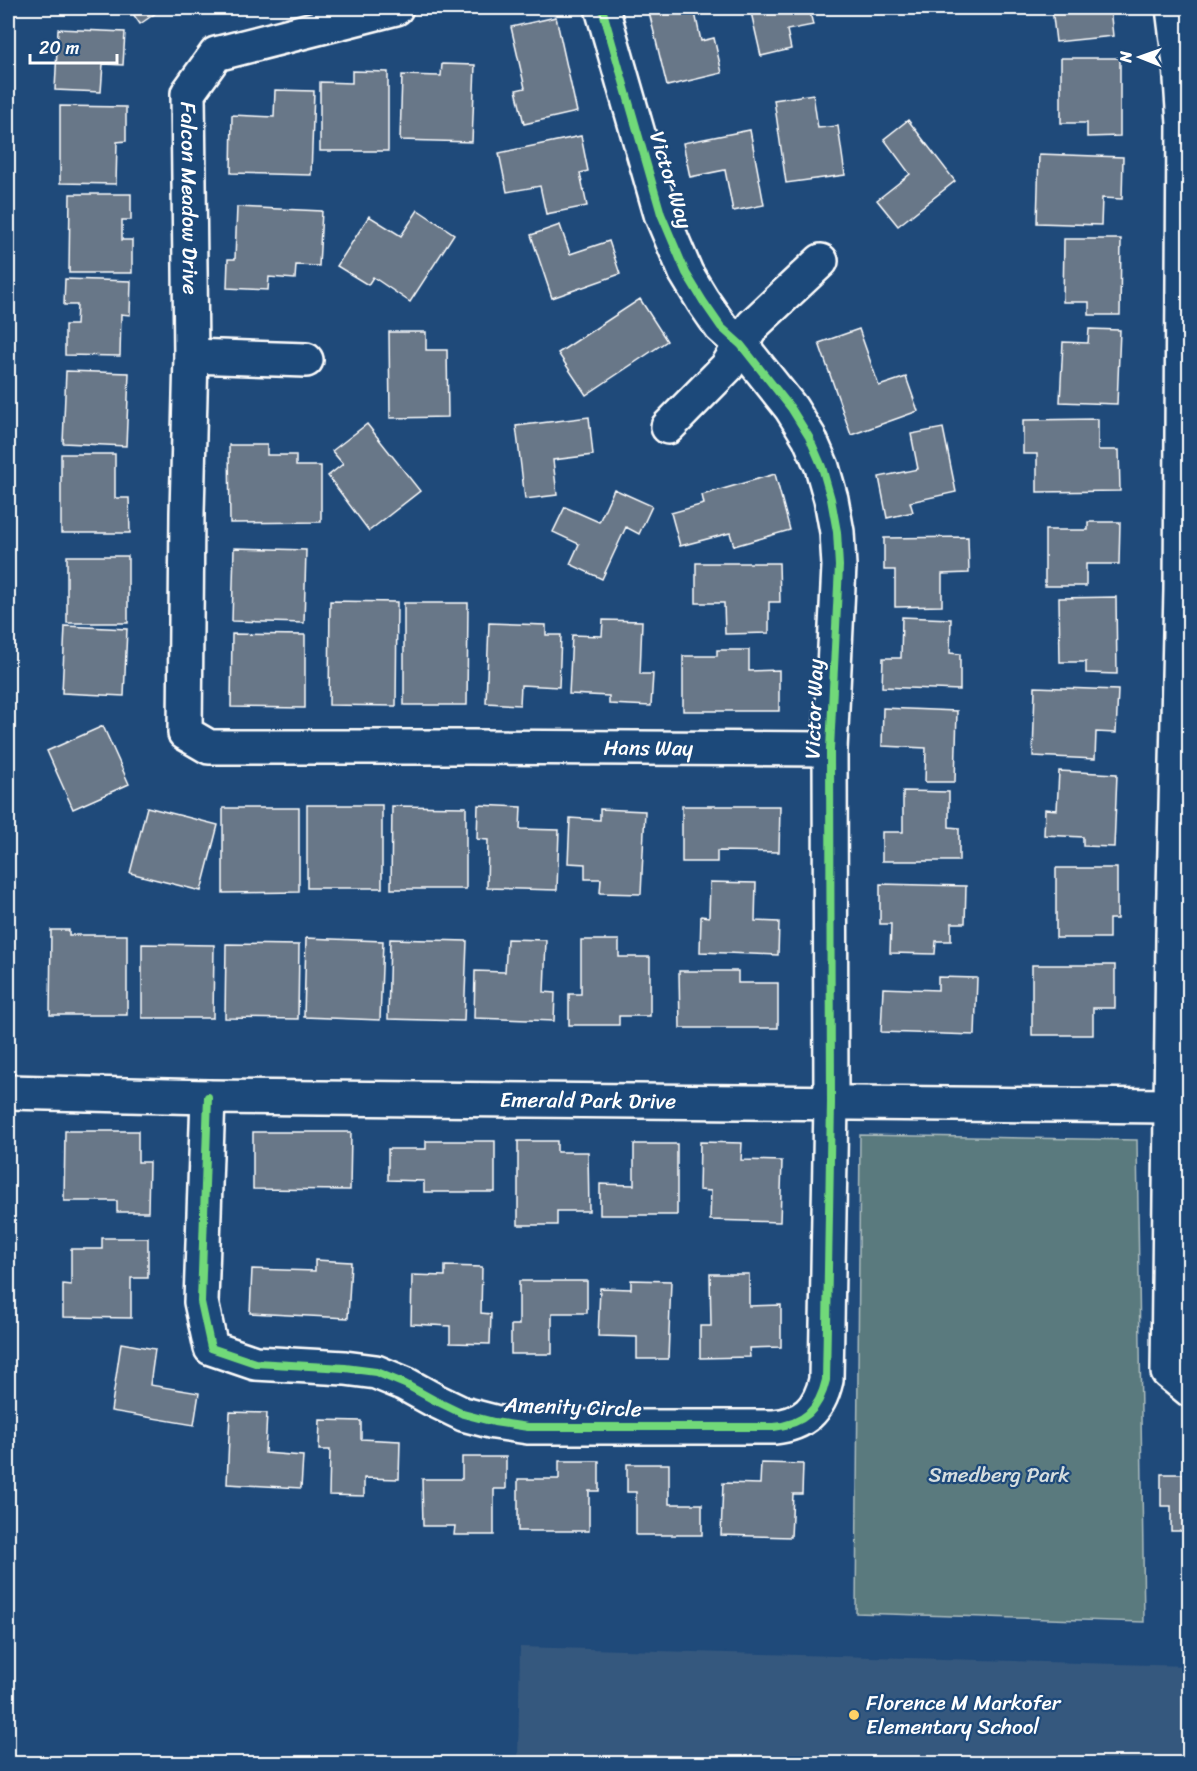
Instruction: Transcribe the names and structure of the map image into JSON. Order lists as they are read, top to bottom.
{
  "streets": {
    "street": [
      "Victor Way",
      "Falcon Meadow Drive",
      "Hans Way",
      "Emerald Park Drive",
      "Amenity Circle"
    ]
  },
  "crossings": [
    ["Victor Way", "Hans Way"],
    ["Victor Way", "Emerald Park Drive"],
    ["Victor Way", "Amenity Circle"],
    ["Falcon Meadow Drive", "Hans Way"],
    ["Emerald Park Drive", "Amenity Circle"]
  ],
  "parks": ["Smedberg Park"],
  "places": ["Florence M Markofer Elementary School"],
  "scale_bar": "20 m",
  "north": "left"
}
